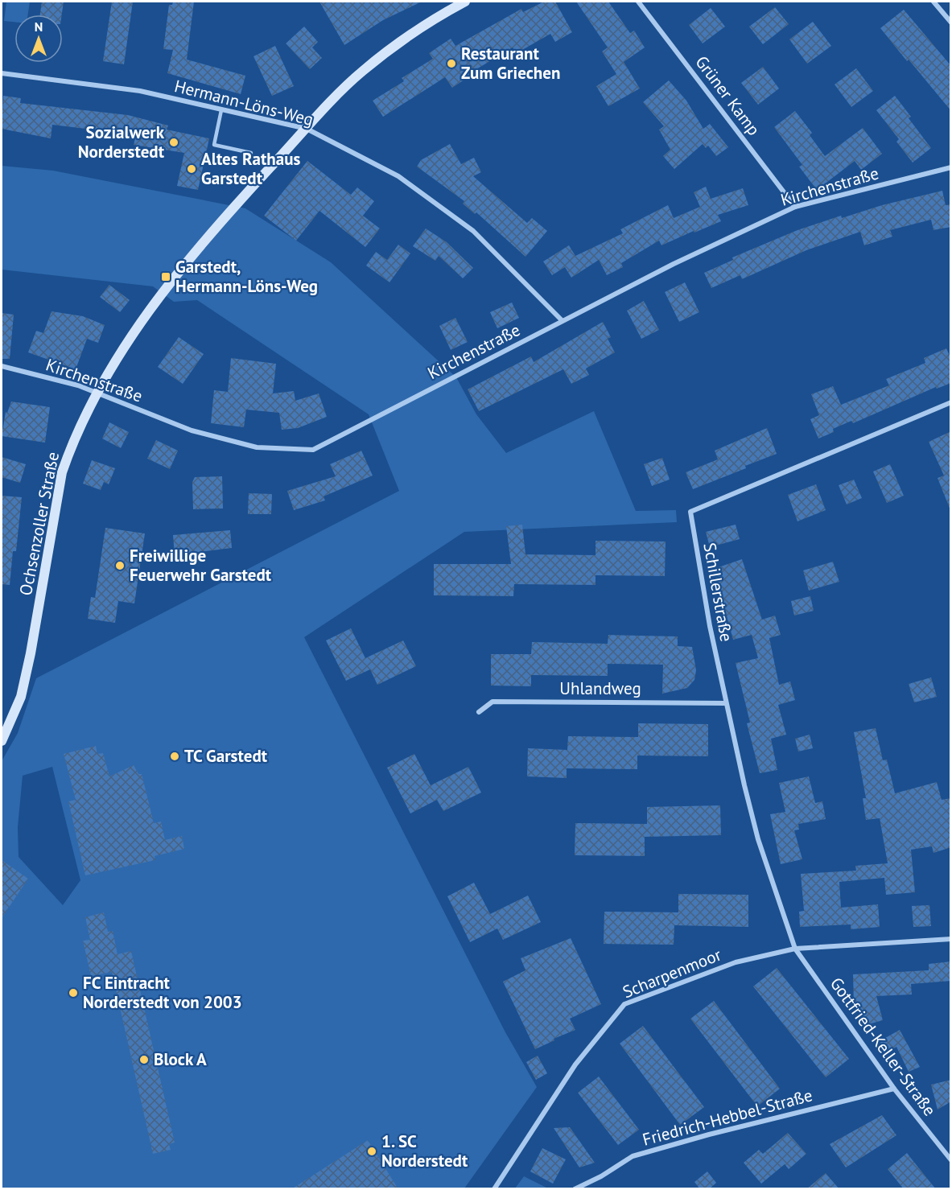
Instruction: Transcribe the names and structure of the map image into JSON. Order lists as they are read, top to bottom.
{
  "streets": {
    "street": [
      "Grüner Kamp",
      "Hermann-Löns-Weg",
      "Kirchenstraße",
      "Ochsenzoller Straße",
      "Schillerstraße",
      "Uhlandweg",
      "Scharpenmoor",
      "Gottfried-Keller-Straße",
      "Friedrich-Hebbel-Straße"
    ]
  },
  "crossings": [
    ["Grüner Kamp", "Kirchenstraße"],
    ["Hermann-Löns-Weg", "Kirchenstraße"],
    ["Hermann-Löns-Weg", "Ochsenzoller Straße"],
    ["Kirchenstraße", "Ochsenzoller Straße"],
    ["Schillerstraße", "Uhlandweg"],
    ["Schillerstraße", "Scharpenmoor"],
    ["Schillerstraße", "Gottfried-Keller-Straße"],
    ["Scharpenmoor", "Gottfried-Keller-Straße"],
    ["Gottfried-Keller-Straße", "Friedrich-Hebbel-Straße"]
  ],
  "places": {
    "other": [
      "Restaurant Zum Griechen",
      "Sozialwerk Norderstedt",
      "Altes Rathaus Garstedt",
      "Freiwillige Feuerwehr Garstedt",
      "TC Garstedt",
      "FC Eintracht Norderstedt von 2003",
      "Block A",
      "1. SC Norderstedt"
    ],
    "transit": ["Garstedt, Hermann-Löns-Weg"]
  },
  "north": "top"
}
